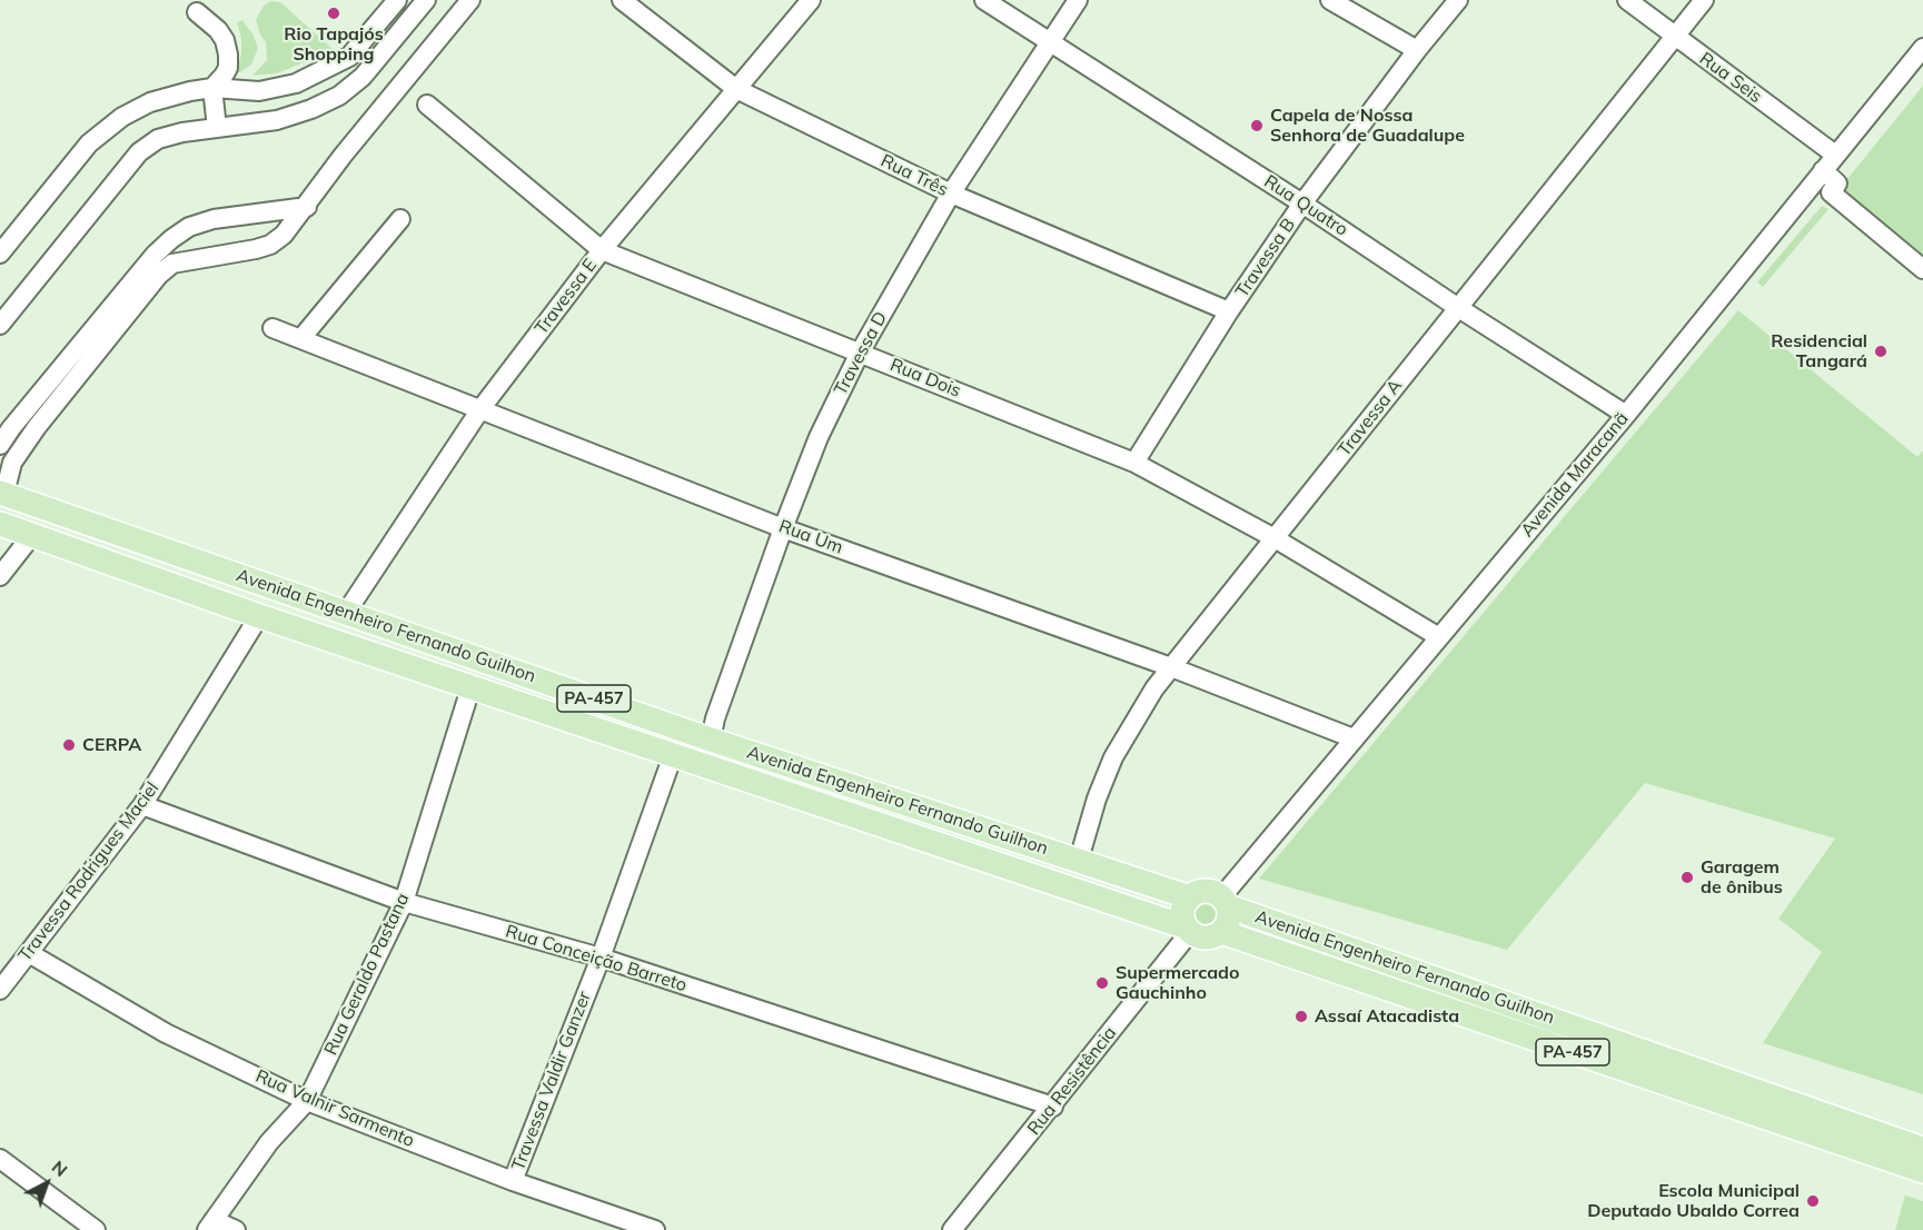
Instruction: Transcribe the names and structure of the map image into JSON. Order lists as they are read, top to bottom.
{
  "streets": {
    "main road": ["Avenida Engenheiro Fernando Guilhon", "PA-457"],
    "street": [
      "Rua Seis",
      "Rua Três",
      "Rua Quatro",
      "Travessa B",
      "Travessa E",
      "Travessa D",
      "Rua Dois",
      "Travessa A",
      "Avenida Maracanã",
      "Rua Um",
      "Travessa Rodrigues Maciel",
      "Rua Conceição Barreto",
      "Rua Geraldo Pastana",
      "Travessa Valdir Ganzer",
      "Rua Resistência",
      "Rua Valnir Sarmento"
    ]
  },
  "crossings": [
    ["Rua Seis", "Travessa A"],
    ["Rua Seis", "Avenida Maracanã"],
    ["Rua Três", "Travessa B"],
    ["Rua Três", "Travessa E"],
    ["Rua Três", "Travessa D"],
    ["Rua Quatro", "Travessa B"],
    ["Rua Quatro", "Travessa D"],
    ["Rua Quatro", "Travessa A"],
    ["Rua Quatro", "Avenida Maracanã"],
    ["Travessa B", "Rua Dois"],
    ["Travessa E", "Rua Dois"],
    ["Travessa E", "Rua Um"],
    ["Travessa E", "Avenida Engenheiro Fernando Guilhon"],
    ["Travessa D", "Rua Dois"],
    ["Travessa D", "Rua Um"],
    ["Travessa D", "Avenida Engenheiro Fernando Guilhon"],
    ["Rua Dois", "Travessa A"],
    ["Rua Dois", "Avenida Maracanã"],
    ["Travessa A", "Rua Um"],
    ["Travessa A", "Avenida Engenheiro Fernando Guilhon"],
    ["Avenida Maracanã", "Rua Um"],
    ["Avenida Maracanã", "Avenida Engenheiro Fernando Guilhon"],
    ["Avenida Maracanã", "Rua Resistência"],
    ["Avenida Engenheiro Fernando Guilhon", "Travessa Rodrigues Maciel"],
    ["Avenida Engenheiro Fernando Guilhon", "Rua Geraldo Pastana"],
    ["Avenida Engenheiro Fernando Guilhon", "Travessa Valdir Ganzer"],
    ["Avenida Engenheiro Fernando Guilhon", "Rua Resistência"],
    ["Travessa Rodrigues Maciel", "Rua Conceição Barreto"],
    ["Travessa Rodrigues Maciel", "Rua Valnir Sarmento"],
    ["Rua Conceição Barreto", "Rua Geraldo Pastana"],
    ["Rua Conceição Barreto", "Travessa Valdir Ganzer"],
    ["Rua Conceição Barreto", "Rua Resistência"],
    ["Rua Geraldo Pastana", "Rua Valnir Sarmento"],
    ["Travessa Valdir Ganzer", "Rua Valnir Sarmento"]
  ],
  "places": [
    "Rio Tapajós Shopping",
    "Capela de Nossa Senhora de Guadalupe",
    "Residencial Tangará",
    "CERPA",
    "Garagem de ônibus",
    "Supermercado Gauchinho",
    "Assaí Atacadista",
    "Escola Municipal Deputado Ubaldo Correa"
  ],
  "north": "top right"
}
